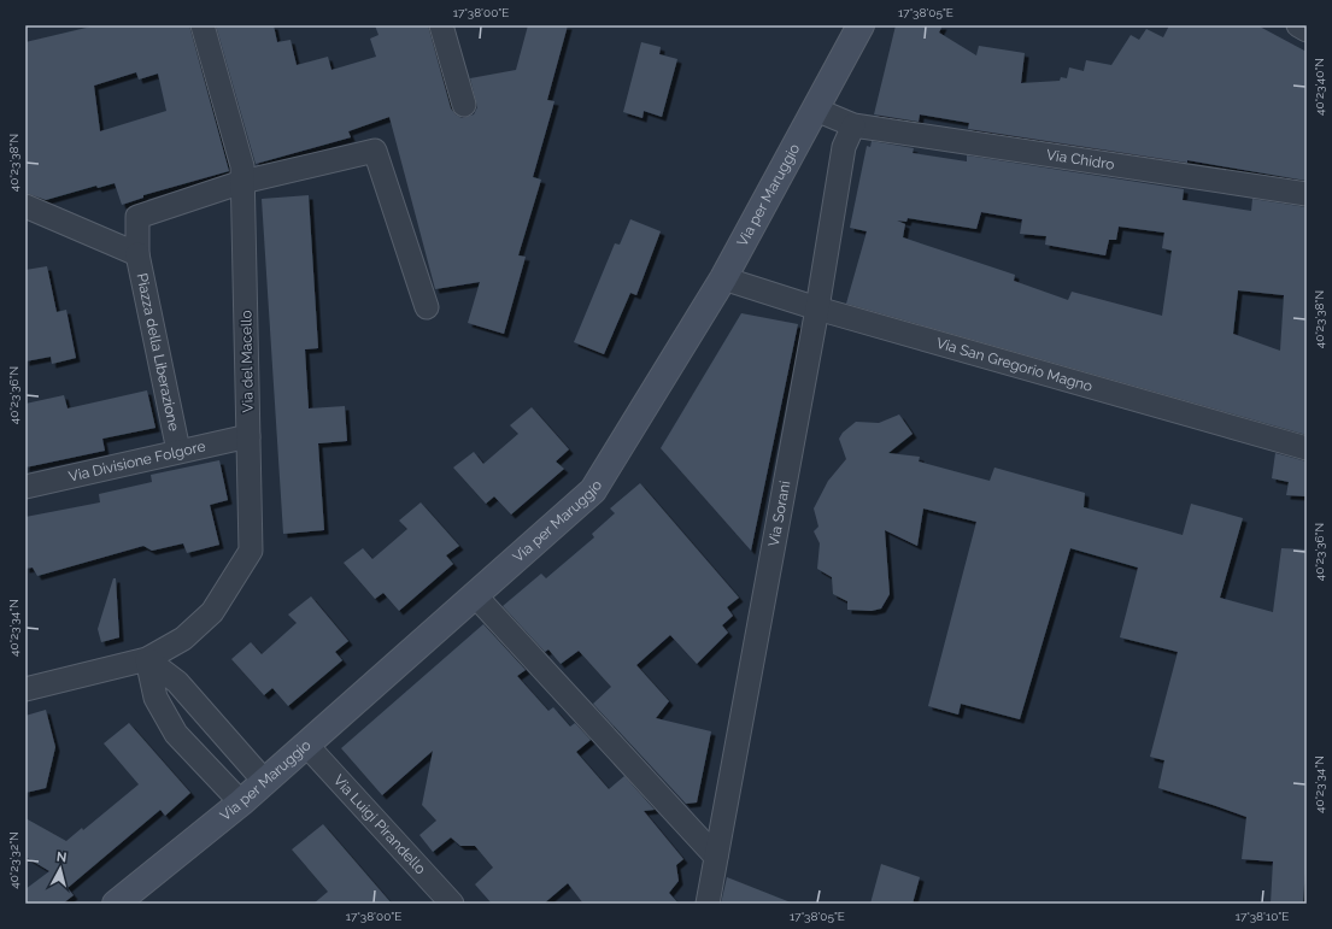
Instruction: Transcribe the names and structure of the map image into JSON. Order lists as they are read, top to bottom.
{
  "streets": {
    "street": [
      "Via Chidro",
      "Via per Maruggio",
      "Piazza della Liberazione",
      "Via del Macello",
      "Via San Gregorio Magno",
      "Via Divisione Folgore",
      "Via Sorani",
      "Via Luigi Pirandello"
    ]
  },
  "crossings": [
    ["Via Chidro", "Via per Maruggio"],
    ["Via Chidro", "Via Sorani"],
    ["Via per Maruggio", "Via San Gregorio Magno"],
    ["Via per Maruggio", "Via Luigi Pirandello"],
    ["Piazza della Liberazione", "Via del Macello"],
    ["Piazza della Liberazione", "Via Divisione Folgore"],
    ["Via del Macello", "Via Divisione Folgore"],
    ["Via San Gregorio Magno", "Via Sorani"]
  ],
  "north": "top",
  "coordinates": [
    "17°38'00\"E",
    "17°38'05\"E",
    "40°23'40\"N",
    "40°23'38\"N",
    "40°23'36\"N",
    "40°23'34\"N",
    "40°23'32\"N",
    "17°38'10\"E"
  ]
}
